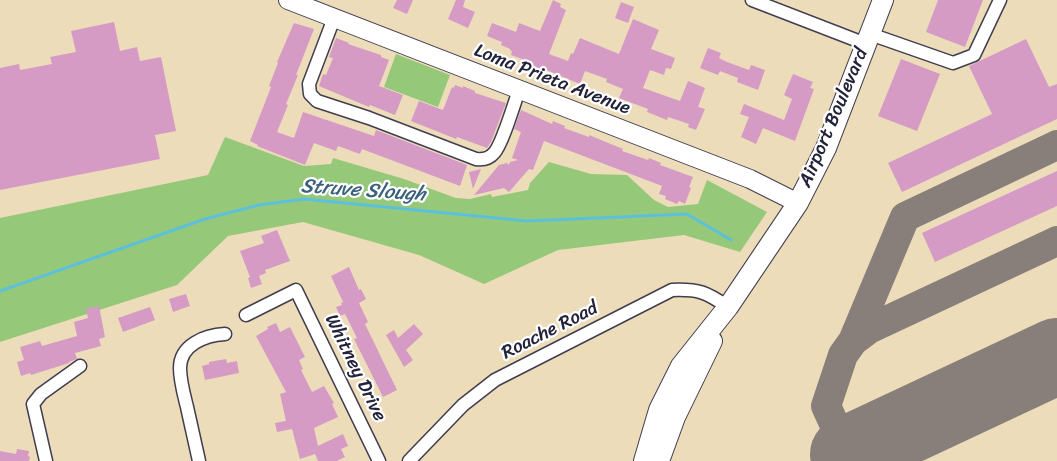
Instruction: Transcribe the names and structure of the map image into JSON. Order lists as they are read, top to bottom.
{
  "streets": {
    "main road": ["Airport Boulevard"],
    "street": ["Loma Prieta Avenue", "Roache Road", "Whitney Drive"]
  },
  "crossings": [
    ["Loma Prieta Avenue", "Airport Boulevard"],
    ["Airport Boulevard", "Roache Road"]
  ],
  "water": ["Struve Slough"]
}
